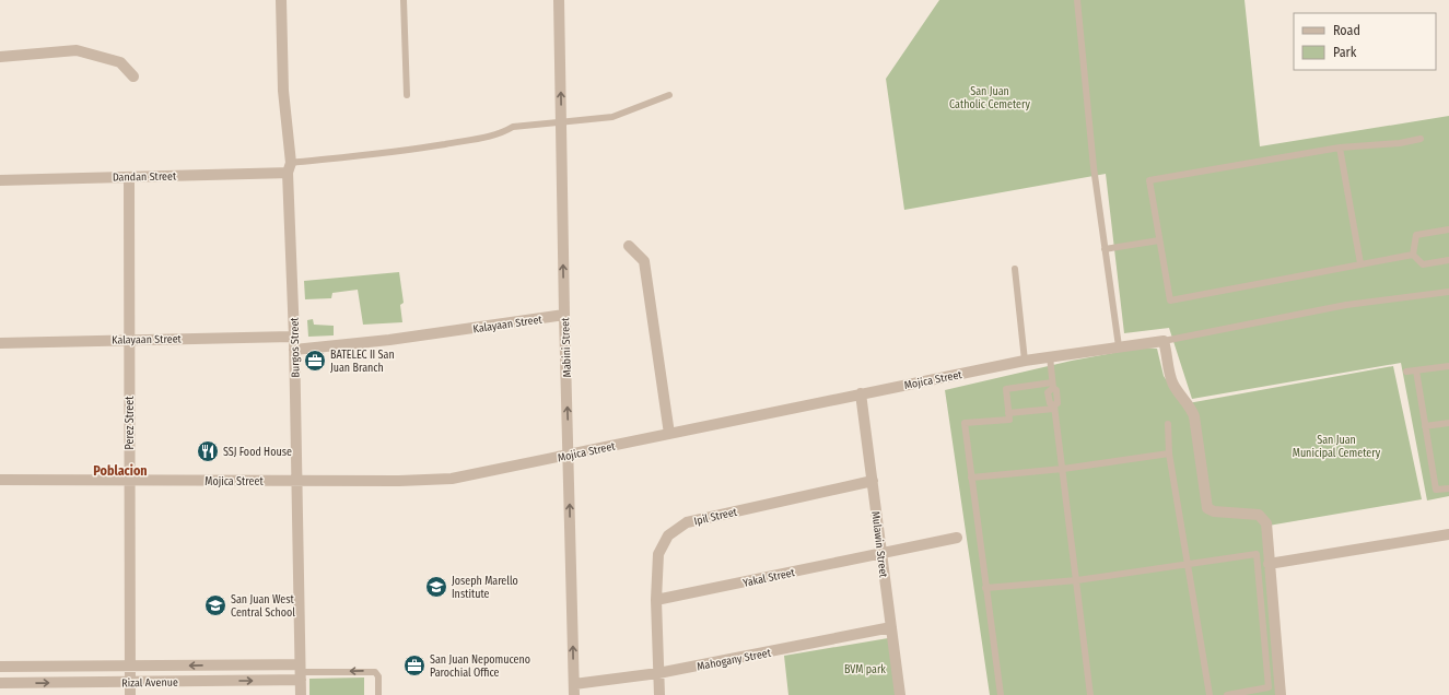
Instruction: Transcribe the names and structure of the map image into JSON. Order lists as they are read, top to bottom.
{
  "streets": {
    "street": [
      "Dandan Street",
      "Kalayaan Street",
      "Burgos Street",
      "Mabini Street",
      "Mojica Street",
      "Perez Street",
      "Ipil Street",
      "Mulawin Street",
      "Yakal Street",
      "Mahogany Street",
      "Rizal Avenue"
    ]
  },
  "crossings": [
    ["Dandan Street", "Burgos Street"],
    ["Dandan Street", "Perez Street"],
    ["Kalayaan Street", "Burgos Street"],
    ["Kalayaan Street", "Mabini Street"],
    ["Kalayaan Street", "Perez Street"],
    ["Burgos Street", "Mojica Street"],
    ["Burgos Street", "Rizal Avenue"],
    ["Mabini Street", "Mojica Street"],
    ["Mabini Street", "Mahogany Street"],
    ["Mojica Street", "Perez Street"],
    ["Mojica Street", "Mulawin Street"],
    ["Perez Street", "Rizal Avenue"],
    ["Ipil Street", "Mulawin Street"],
    ["Ipil Street", "Yakal Street"],
    ["Ipil Street", "Mahogany Street"],
    ["Mulawin Street", "Yakal Street"],
    ["Mulawin Street", "Mahogany Street"]
  ],
  "one_way": ["Mabini Street"],
  "districts": ["Poblacion"],
  "parks": ["San Juan Catholic Cemetery", "San Juan Municipal Cemetery", "BVM park"],
  "places": {
    "office": ["BATELEC II San Juan Branch", "San Juan Nepomuceno Parochial Office"],
    "restaurant": ["SSJ Food House"],
    "school or university": ["Joseph Marello Institute", "San Juan West Central School"]
  },
  "legend": ["Road", "Park"]
}
